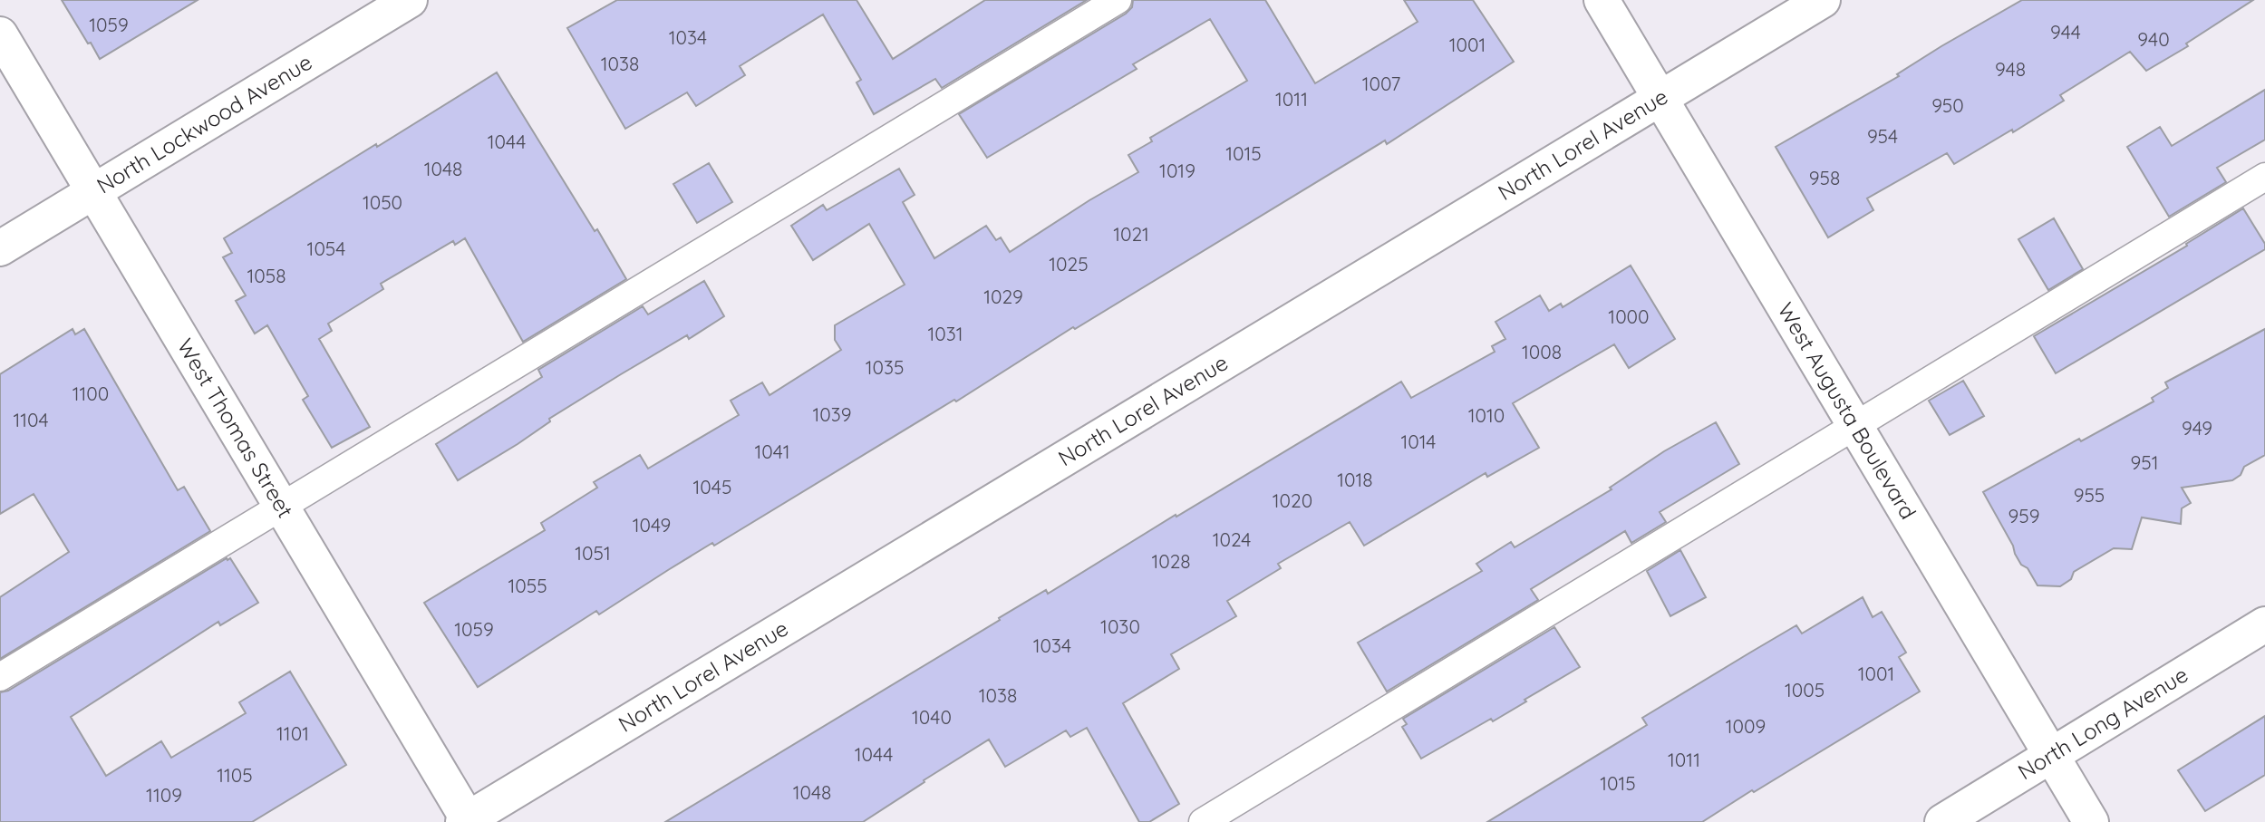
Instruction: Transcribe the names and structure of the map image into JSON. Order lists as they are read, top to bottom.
{
  "streets": {
    "street": [
      "North Lockwood Avenue",
      "North Lorel Avenue",
      "West Augusta Boulevard",
      "West Thomas Street",
      "North Long Avenue"
    ]
  },
  "crossings": [
    ["North Lockwood Avenue", "West Thomas Street"],
    ["North Lorel Avenue", "West Augusta Boulevard"],
    ["North Lorel Avenue", "West Thomas Street"],
    ["West Augusta Boulevard", "North Long Avenue"]
  ],
  "house_numbers": [
    "1059",
    "944",
    "1034",
    "940",
    "1001",
    "1038",
    "948",
    "1007",
    "1011",
    "950",
    "954",
    "1044",
    "1015",
    "1048",
    "1019",
    "958",
    "1050",
    "1021",
    "1054",
    "1025",
    "1058",
    "1029",
    "1000",
    "1031",
    "1008",
    "1035",
    "1100",
    "1039",
    "1010",
    "1104",
    "949",
    "1014",
    "1041",
    "951",
    "1018",
    "1045",
    "955",
    "1020",
    "959",
    "1049",
    "1024",
    "1051",
    "1028",
    "1055",
    "1030",
    "1059",
    "1034",
    "1001",
    "1005",
    "1038",
    "1040",
    "1009",
    "1101",
    "1044",
    "1011",
    "1105",
    "1015",
    "1048",
    "1109"
  ]
}
